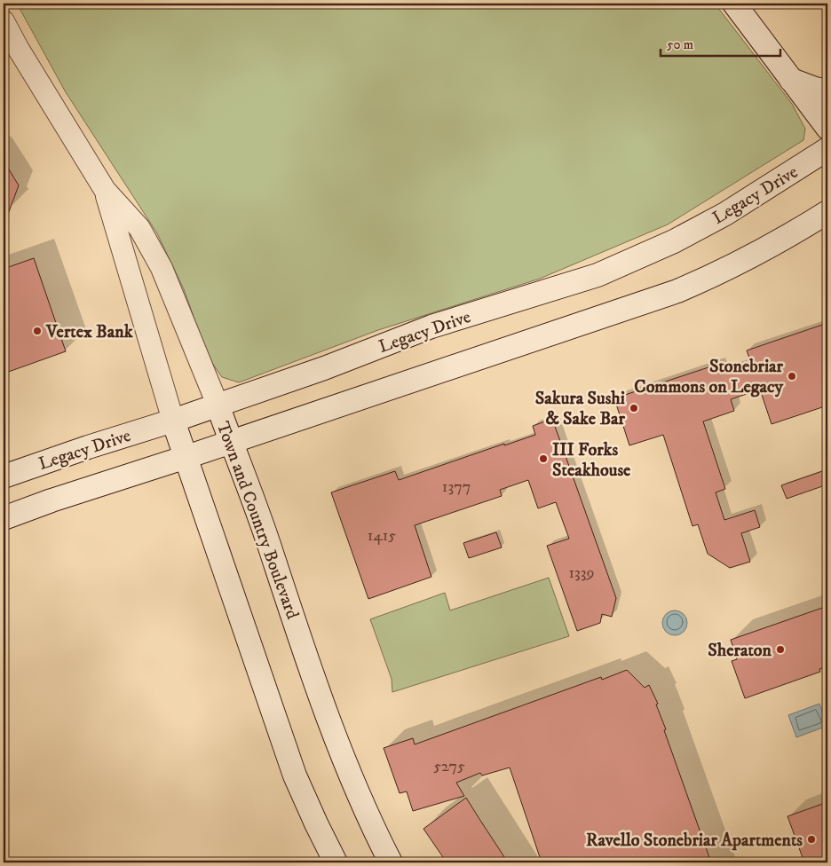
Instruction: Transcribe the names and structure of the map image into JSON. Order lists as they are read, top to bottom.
{
  "streets": {
    "main road": ["Legacy Drive", "Town and Country Boulevard"]
  },
  "crossings": [
    ["Legacy Drive", "Town and Country Boulevard"]
  ],
  "places": [
    "Vertex Bank",
    "Stonebriar Commons on Legacy",
    "Sakura Sushi & Sake Bar",
    "III Forks Steakhouse",
    "Sheraton",
    "Ravello Stonebriar Apartments"
  ],
  "house_numbers": [
    "1377",
    "1415",
    "1339",
    "5275"
  ],
  "scale_bar": "50 m"
}
